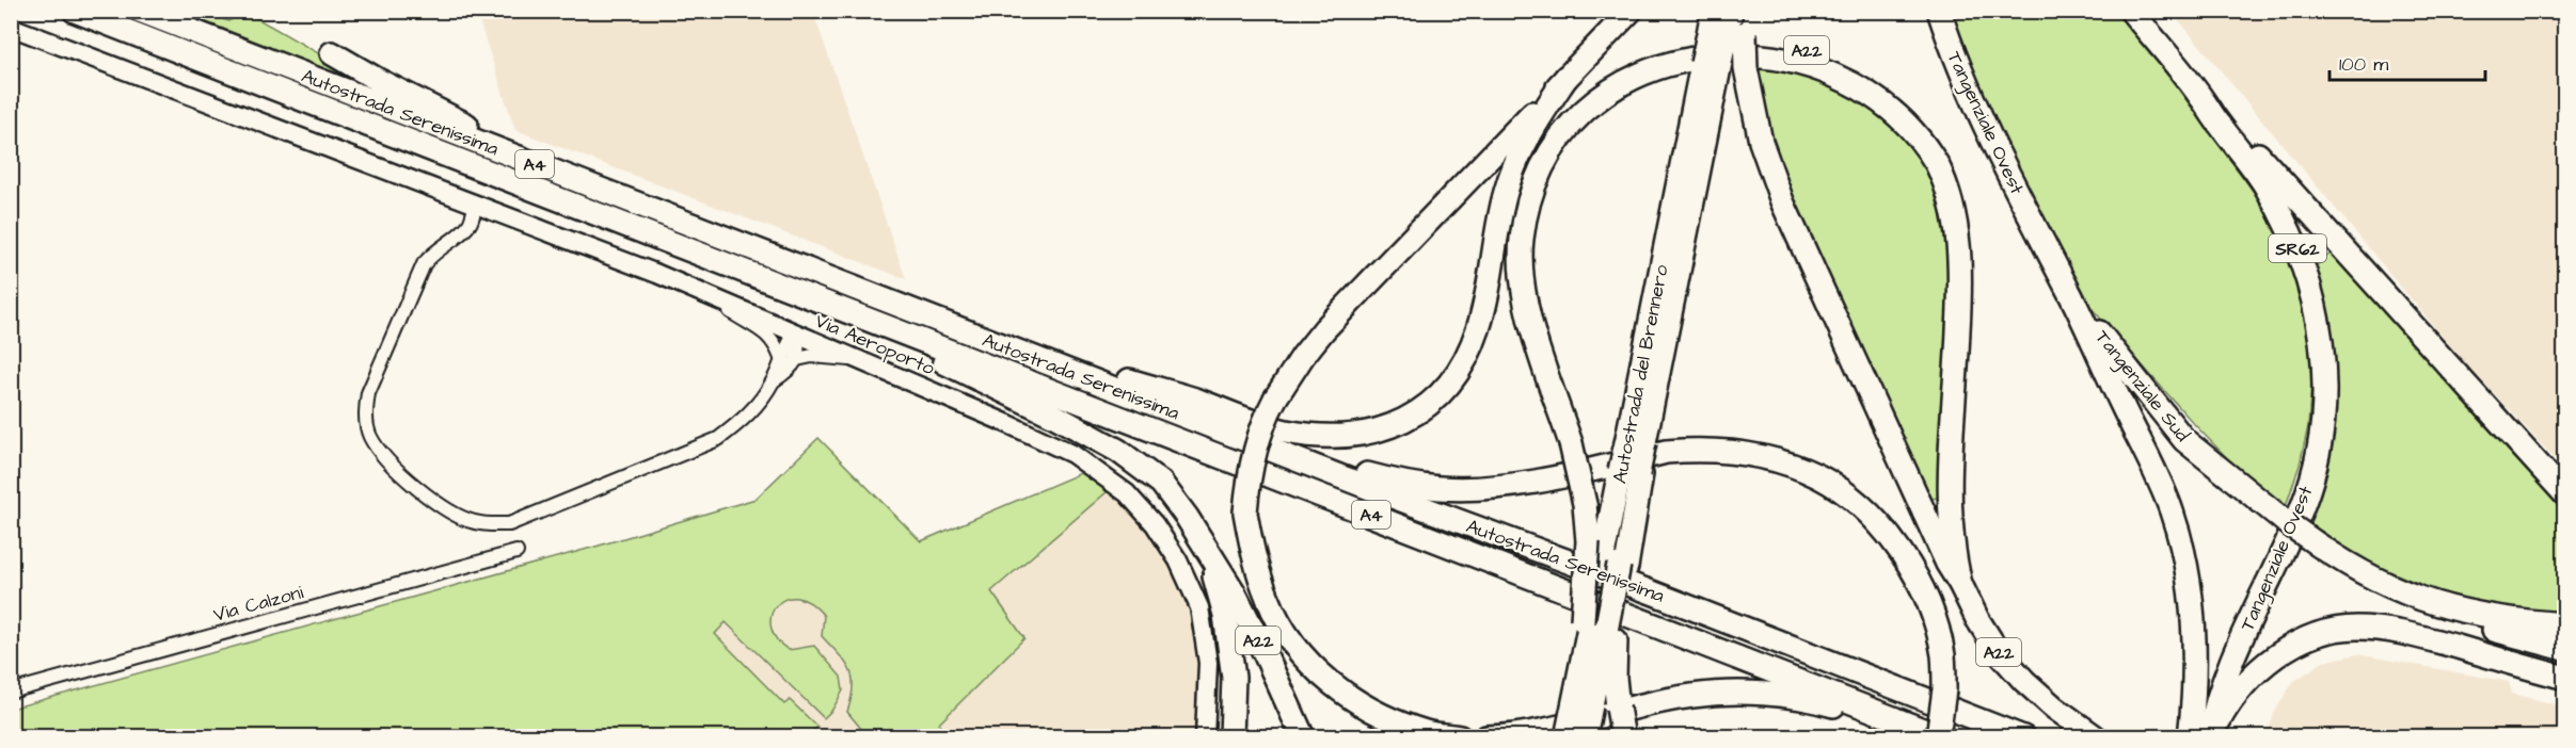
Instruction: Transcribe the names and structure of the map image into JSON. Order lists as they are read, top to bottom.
{
  "streets": {
    "highway": [
      "A22",
      "Autostrada Serenissima",
      "Tangenziale Ovest",
      "A4",
      "SR62",
      "Autostrada del Brennero",
      "Tangenziale Sud"
    ],
    "street": ["Via Aeroporto", "Via Calzoni"]
  },
  "crossings": [
    ["A22", "A4"],
    ["A22", "Autostrada del Brennero"],
    ["Autostrada Serenissima", "A4"],
    ["Tangenziale Ovest", "Tangenziale Sud"]
  ],
  "scale_bar": "100 m"
}
